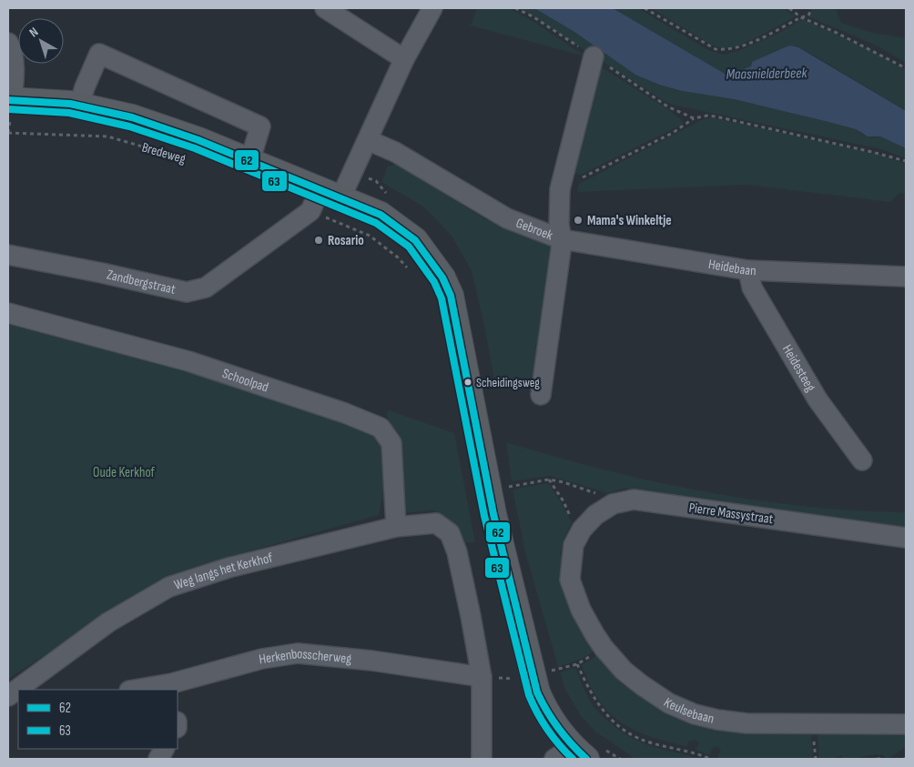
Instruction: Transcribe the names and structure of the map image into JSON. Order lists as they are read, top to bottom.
{
  "streets": {
    "main road": ["Bredeweg"],
    "street": [
      "Gebroek",
      "Heidebaan",
      "Zandbergstraat",
      "Heidesteeg",
      "Schoolpad",
      "Pierre Massystraat",
      "Weg langs het Kerkhof",
      "Herkenbosscherweg",
      "Keulsebaan"
    ]
  },
  "crossings": [
    ["Bredeweg", "Zandbergstraat"],
    ["Gebroek", "Heidebaan"],
    ["Heidebaan", "Heidesteeg"],
    ["Schoolpad", "Weg langs het Kerkhof"],
    ["Pierre Massystraat", "Keulsebaan"],
    ["Weg langs het Kerkhof", "Herkenbosscherweg"]
  ],
  "water": ["Maasnielderbeek"],
  "parks": ["Oude Kerkhof"],
  "places": ["Mama's Winkeltje", "Rosario", "Scheidingsweg"],
  "lines": ["transit line 62", "transit line 63"],
  "legend": ["62", "63"],
  "north": "top left"
}
